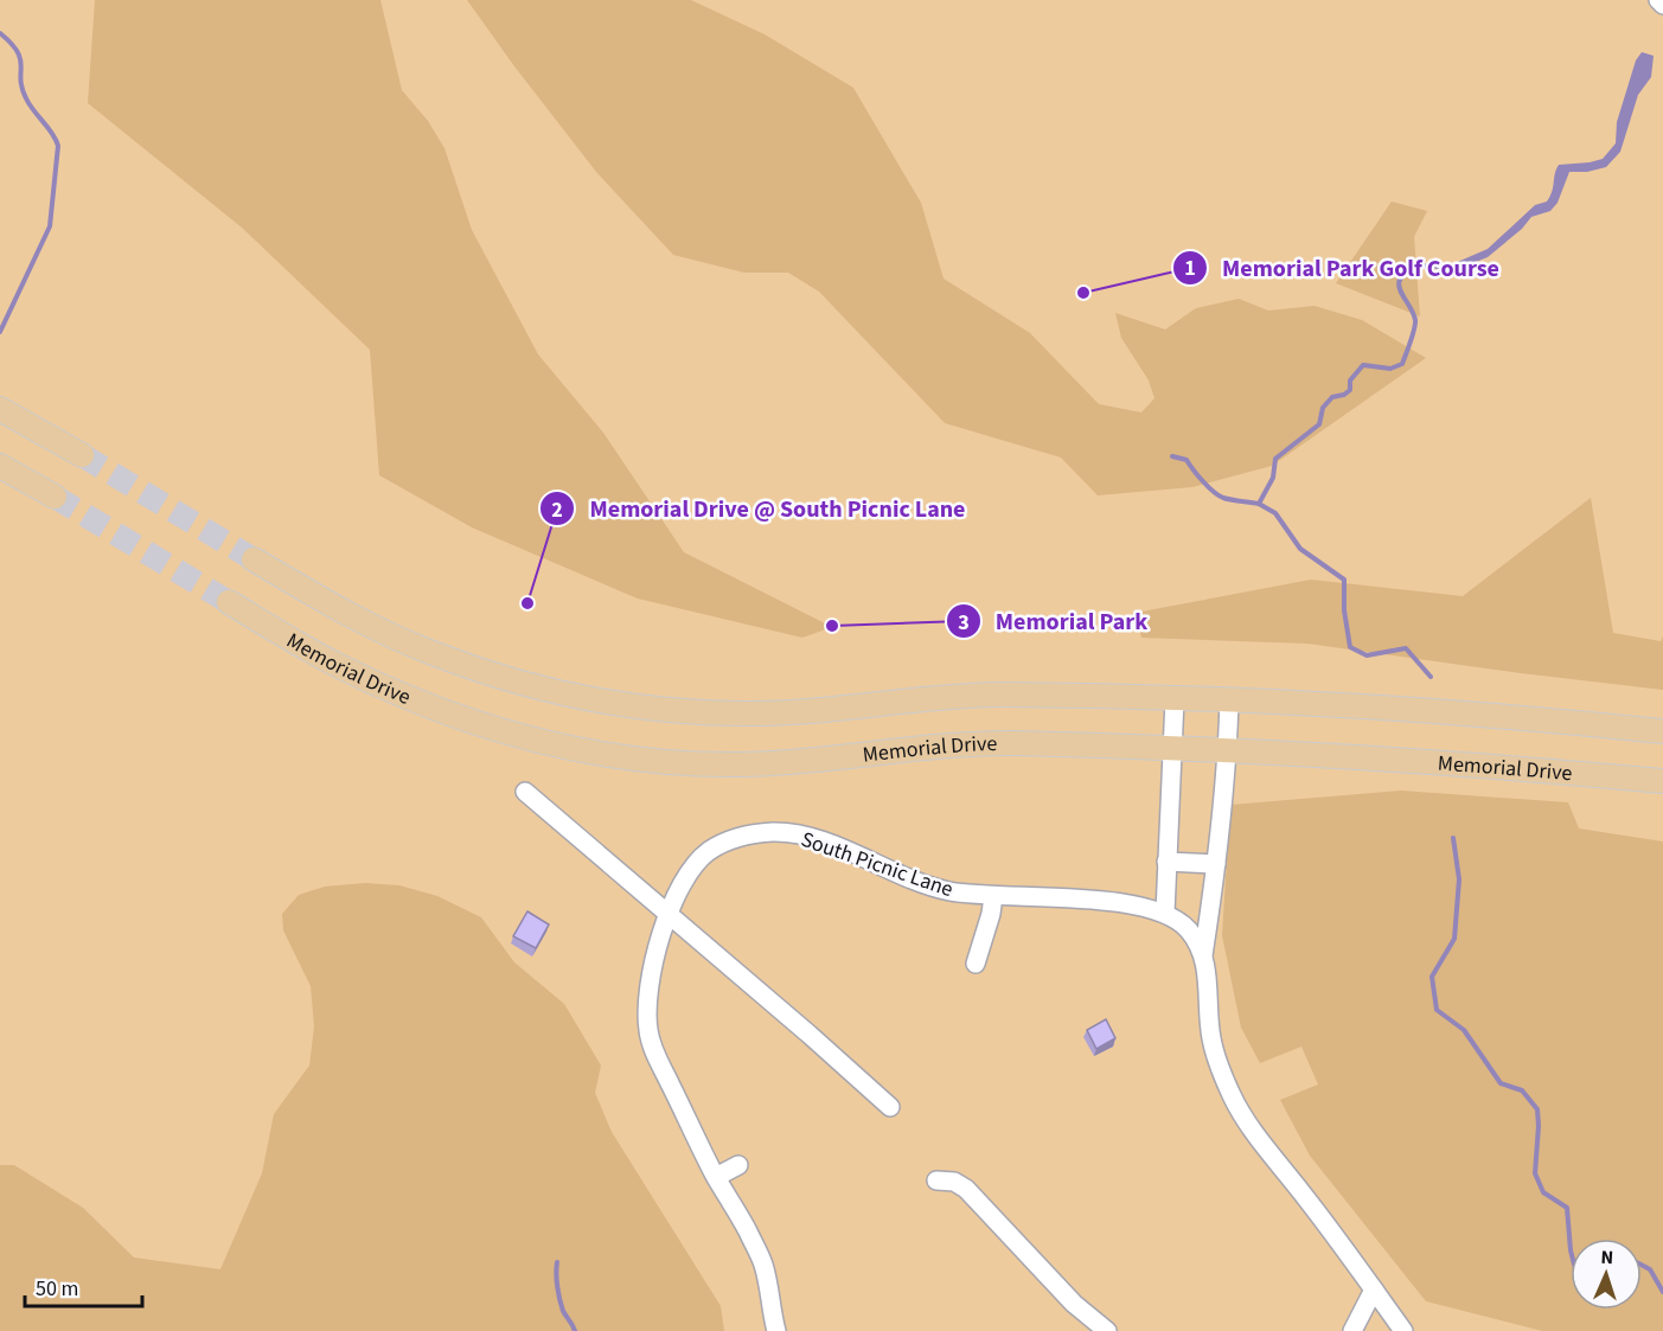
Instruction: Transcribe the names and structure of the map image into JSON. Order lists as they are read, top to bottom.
{
  "streets": {
    "main road": ["Memorial Drive"],
    "street": ["South Picnic Lane"]
  },
  "places": ["Memorial Park Golf Course", "Memorial Drive @ South Picnic Lane", "Memorial Park"],
  "scale_bar": "50 m",
  "north": "top"
}
